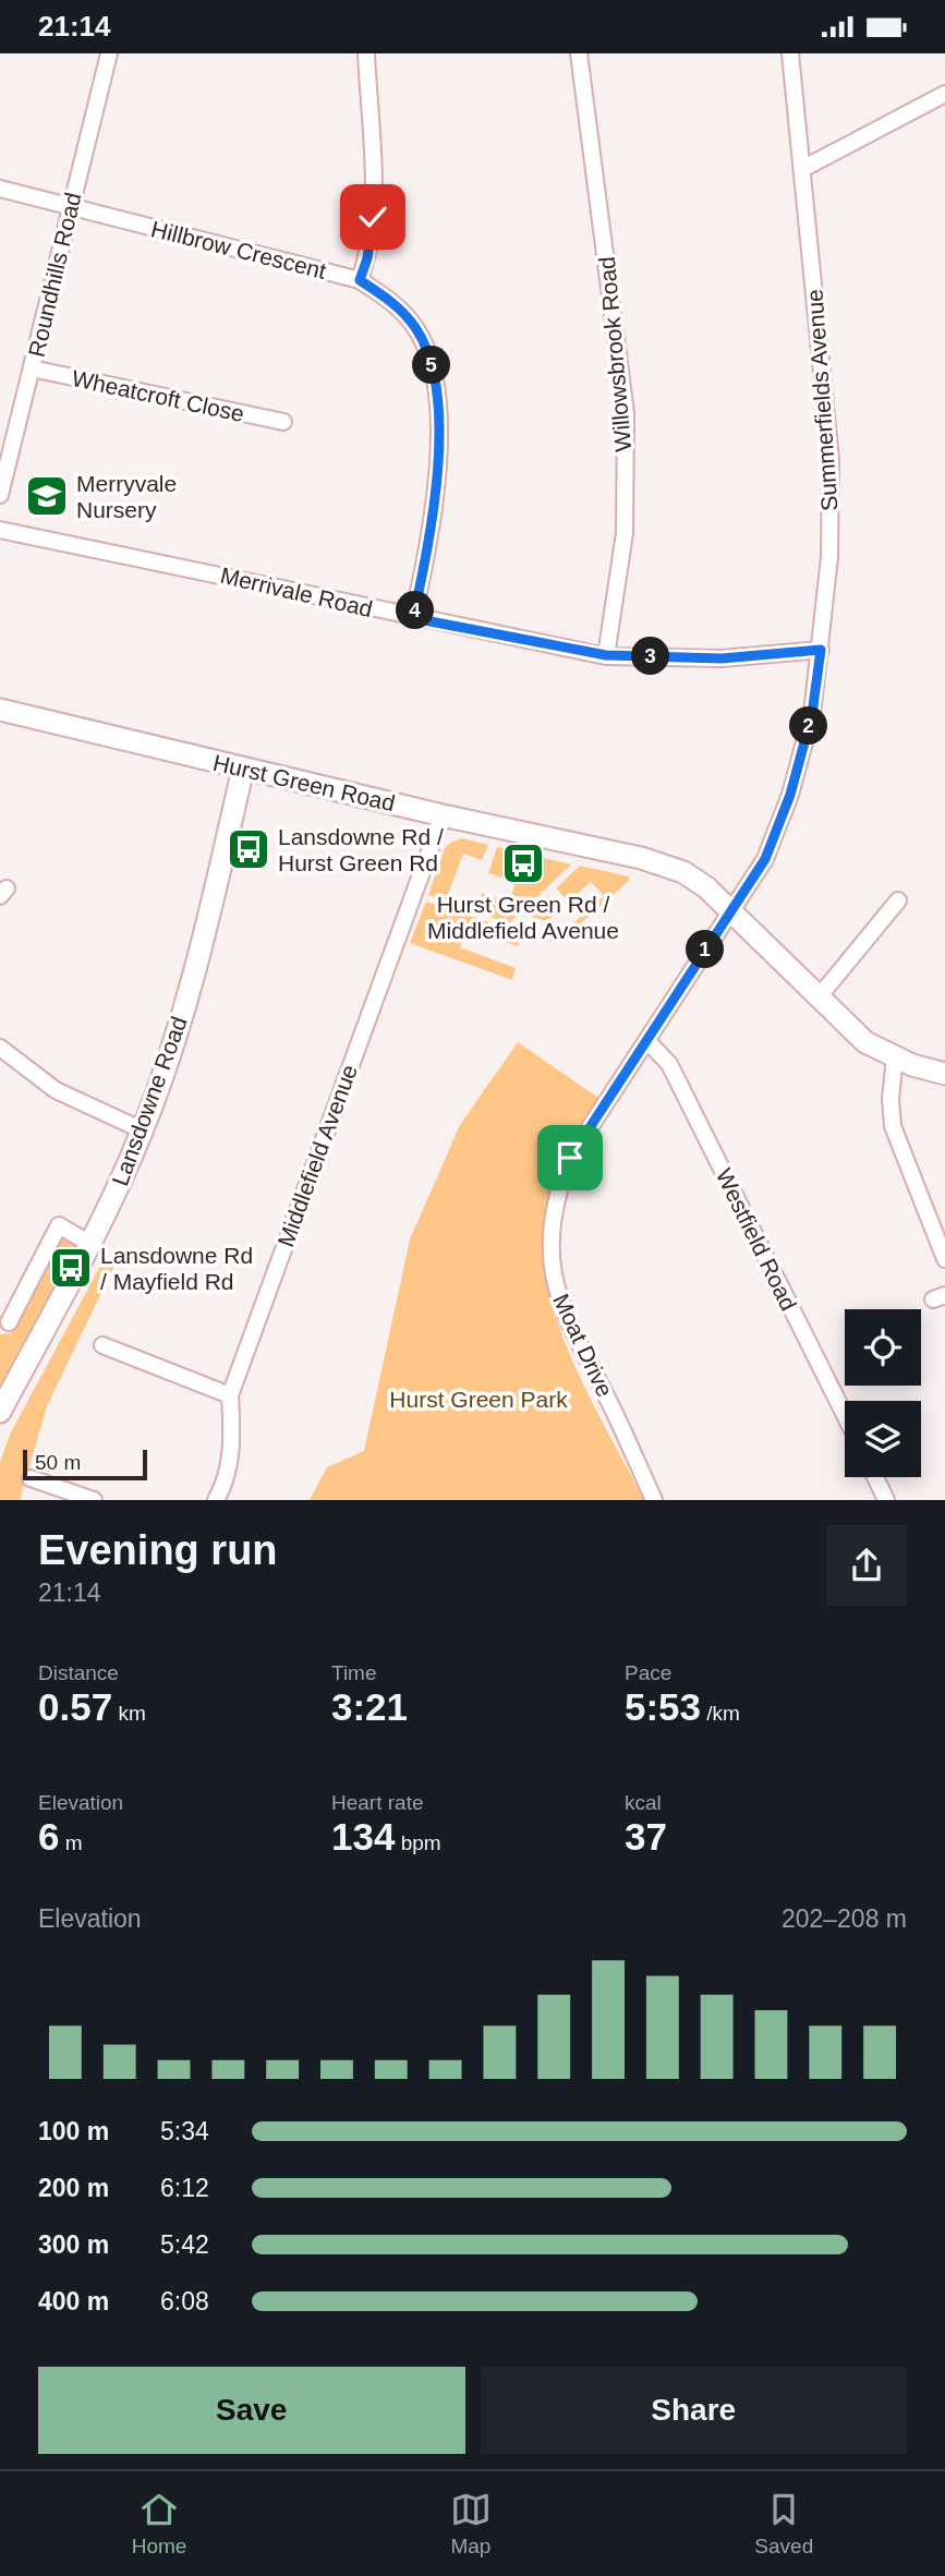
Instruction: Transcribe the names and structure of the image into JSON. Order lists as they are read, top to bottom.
{
  "streets": {
    "street": [
      "Hillbrow Crescent",
      "Roundhills Road",
      "Willowsbrook Road",
      "Wheatcroft Close",
      "Summerfields Avenue",
      "Merrivale Road",
      "Hurst Green Road",
      "Lansdowne Road",
      "Middlefield Avenue",
      "Westfield Road",
      "Moat Drive"
    ]
  },
  "crossings": [
    ["Hillbrow Crescent", "Roundhills Road"],
    ["Hillbrow Crescent", "Merrivale Road"],
    ["Roundhills Road", "Wheatcroft Close"],
    ["Willowsbrook Road", "Merrivale Road"],
    ["Summerfields Avenue", "Merrivale Road"],
    ["Summerfields Avenue", "Hurst Green Road"],
    ["Summerfields Avenue", "Moat Drive"],
    ["Hurst Green Road", "Lansdowne Road"],
    ["Hurst Green Road", "Middlefield Avenue"],
    ["Hurst Green Road", "Moat Drive"],
    ["Westfield Road", "Moat Drive"]
  ],
  "parks": ["Hurst Green Park"],
  "places": {
    "school or university": ["Merryvale Nursery"],
    "bus stop": ["Lansdowne Rd / Hurst Green Rd", "Hurst Green Rd / Middlefield Avenue", "Lansdowne Rd / Mayfield Rd"]
  },
  "scale_bar": "50 m",
  "page": {
    "status": "21:14",
    "pins": [
      "5",
      "4",
      "3",
      "2",
      "1"
    ],
    "scale": "50 m",
    "heading": ["Evening run", "21:14"],
    "stats": [
      ["Distance", "0.57 km"],
      ["Time", "3:21"],
      ["Pace", "5:53 /km"],
      ["Elevation", "6 m"],
      ["Heart rate", "134 bpm"],
      ["kcal", "37"]
    ],
    "chart": ["Elevation", "202–208 m"],
    "list": [
      {
        "name": "100 m",
        "note": "5:34"
      },
      {
        "name": "200 m",
        "note": "6:12"
      },
      {
        "name": "300 m",
        "note": "5:42"
      },
      {
        "name": "400 m",
        "note": "6:08"
      }
    ],
    "buttons": ["Save", "Share"],
    "tabs": ["Home", "Map", "Saved"]
  }
}
